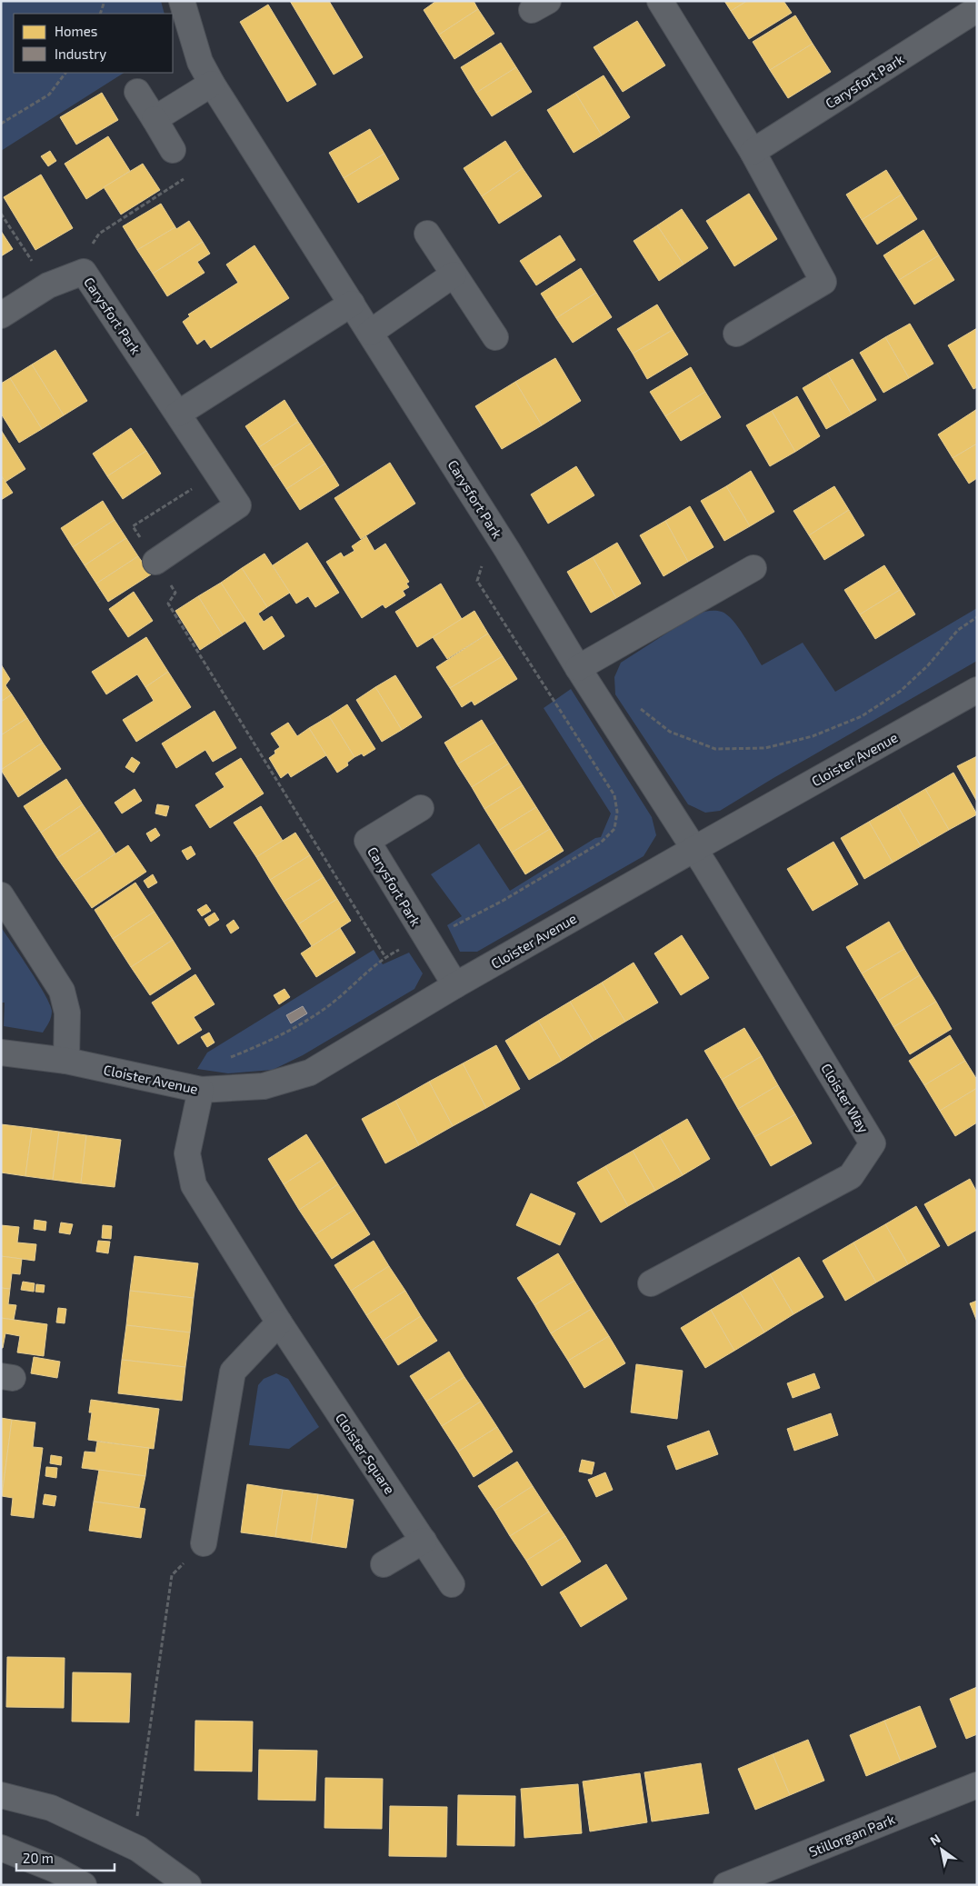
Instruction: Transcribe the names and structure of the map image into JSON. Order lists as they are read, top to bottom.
{
  "streets": {
    "street": [
      "Carysfort Park",
      "Cloister Avenue",
      "Cloister Way",
      "Cloister Square",
      "Stillorgan Park"
    ]
  },
  "crossings": [
    ["Carysfort Park", "Cloister Avenue"],
    ["Carysfort Park", "Cloister Way"],
    ["Cloister Avenue", "Cloister Way"],
    ["Cloister Avenue", "Cloister Square"]
  ],
  "legend": ["Homes", "Industry"],
  "scale_bar": "20 m",
  "north": "top left"
}
